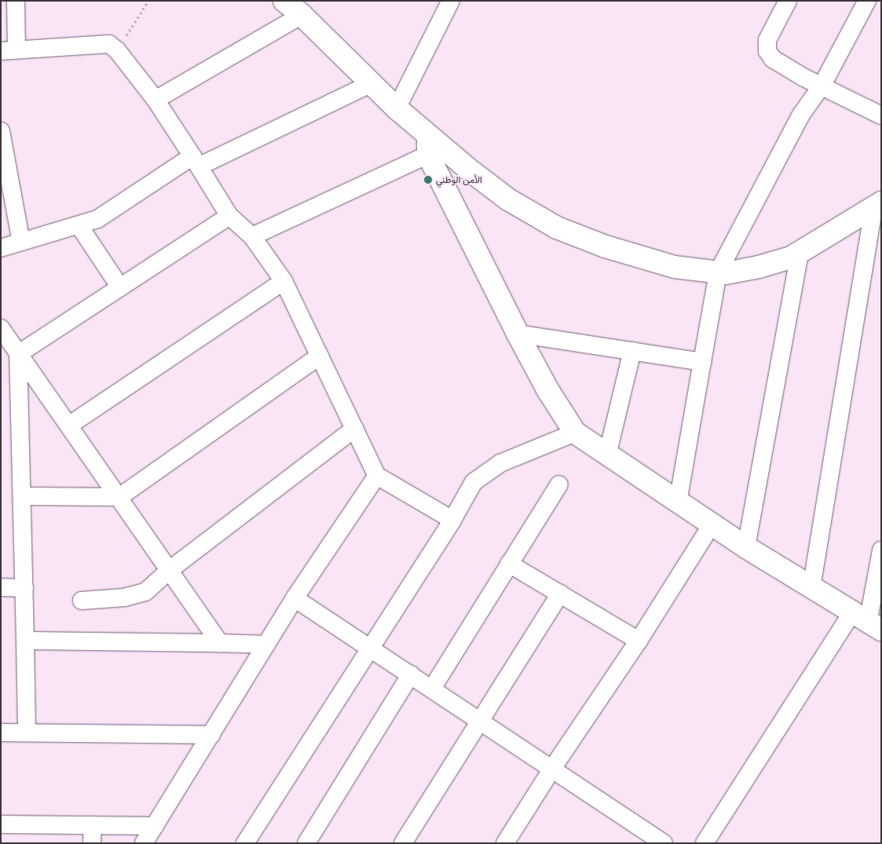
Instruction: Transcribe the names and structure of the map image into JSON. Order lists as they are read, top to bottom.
{
  "places": ["الأمن الوطني"]
}
